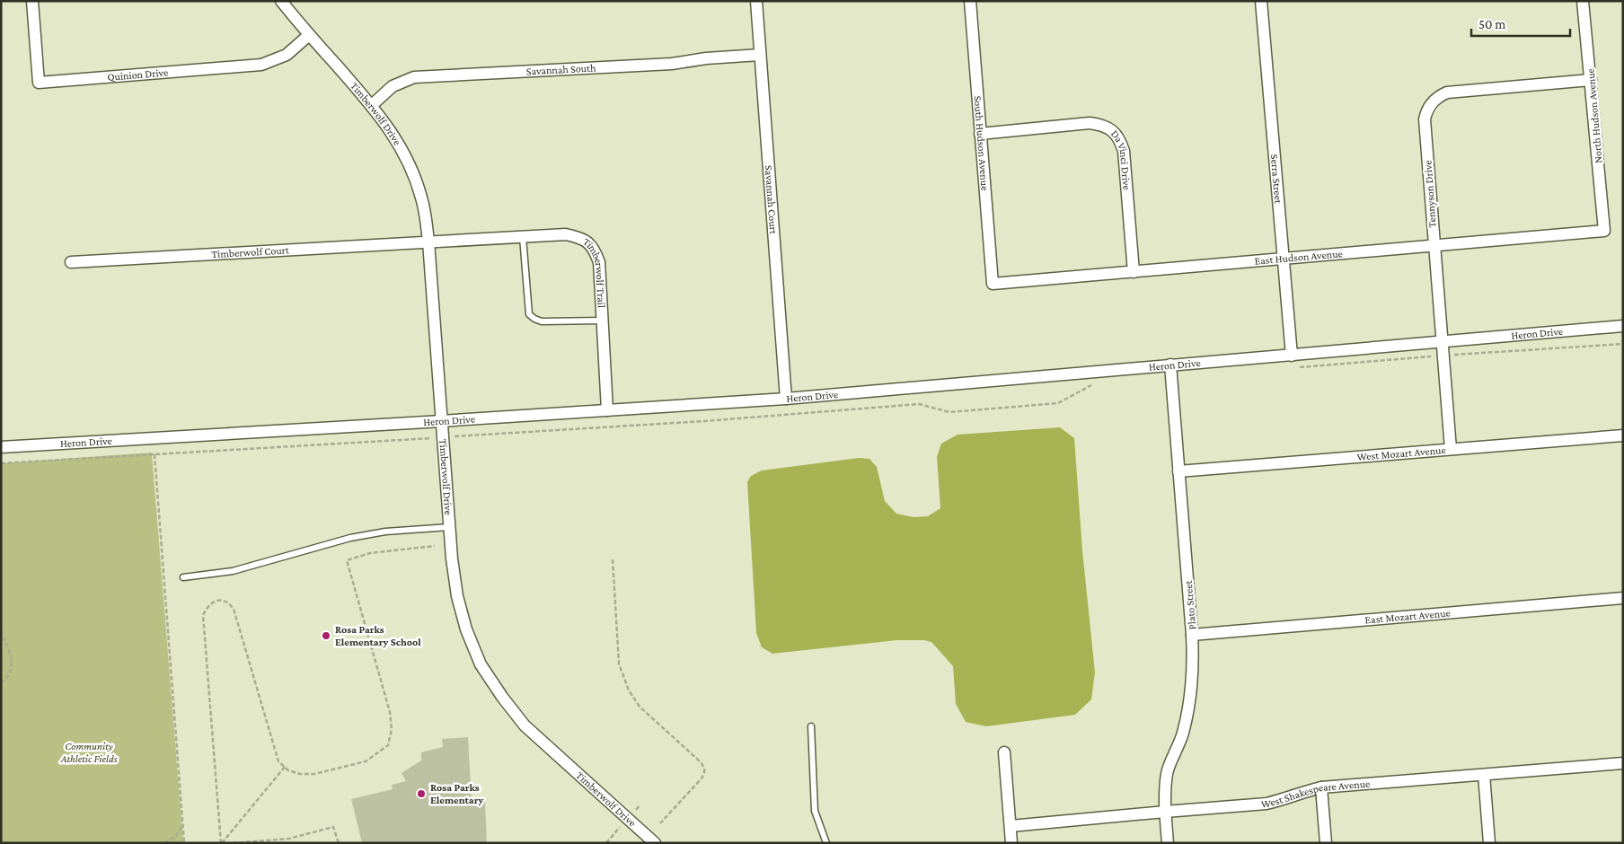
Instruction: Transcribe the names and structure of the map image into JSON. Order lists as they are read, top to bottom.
{
  "streets": {
    "street": [
      "Savannah South",
      "Quinion Drive",
      "Timberwolf Drive",
      "North Hudson Avenue",
      "South Hudson Avenue",
      "Da Vinci Drive",
      "Serra Street",
      "Tennyson Drive",
      "Savannah Court",
      "Timberwolf Court",
      "East Hudson Avenue",
      "Timberwolf Trail",
      "Heron Drive",
      "West Mozart Avenue",
      "Plato Street",
      "East Mozart Avenue",
      "West Shakespeare Avenue"
    ]
  },
  "crossings": [
    ["Savannah South", "Timberwolf Drive"],
    ["Savannah South", "Savannah Court"],
    ["Quinion Drive", "Timberwolf Drive"],
    ["Timberwolf Drive", "Timberwolf Court"],
    ["Timberwolf Drive", "Timberwolf Trail"],
    ["Timberwolf Drive", "Heron Drive"],
    ["North Hudson Avenue", "Tennyson Drive"],
    ["North Hudson Avenue", "East Hudson Avenue"],
    ["South Hudson Avenue", "Da Vinci Drive"],
    ["South Hudson Avenue", "East Hudson Avenue"],
    ["Da Vinci Drive", "East Hudson Avenue"],
    ["Serra Street", "East Hudson Avenue"],
    ["Serra Street", "Heron Drive"],
    ["Tennyson Drive", "East Hudson Avenue"],
    ["Tennyson Drive", "Heron Drive"],
    ["Tennyson Drive", "West Mozart Avenue"],
    ["Savannah Court", "Heron Drive"],
    ["Timberwolf Court", "Timberwolf Trail"],
    ["Timberwolf Trail", "Heron Drive"],
    ["Heron Drive", "Plato Street"],
    ["West Mozart Avenue", "Plato Street"],
    ["Plato Street", "East Mozart Avenue"],
    ["Plato Street", "West Shakespeare Avenue"]
  ],
  "parks": ["Community Athletic Fields"],
  "places": ["Rosa Parks Elementary School", "Rosa Parks Elementary"],
  "scale_bar": "50 m"
}
